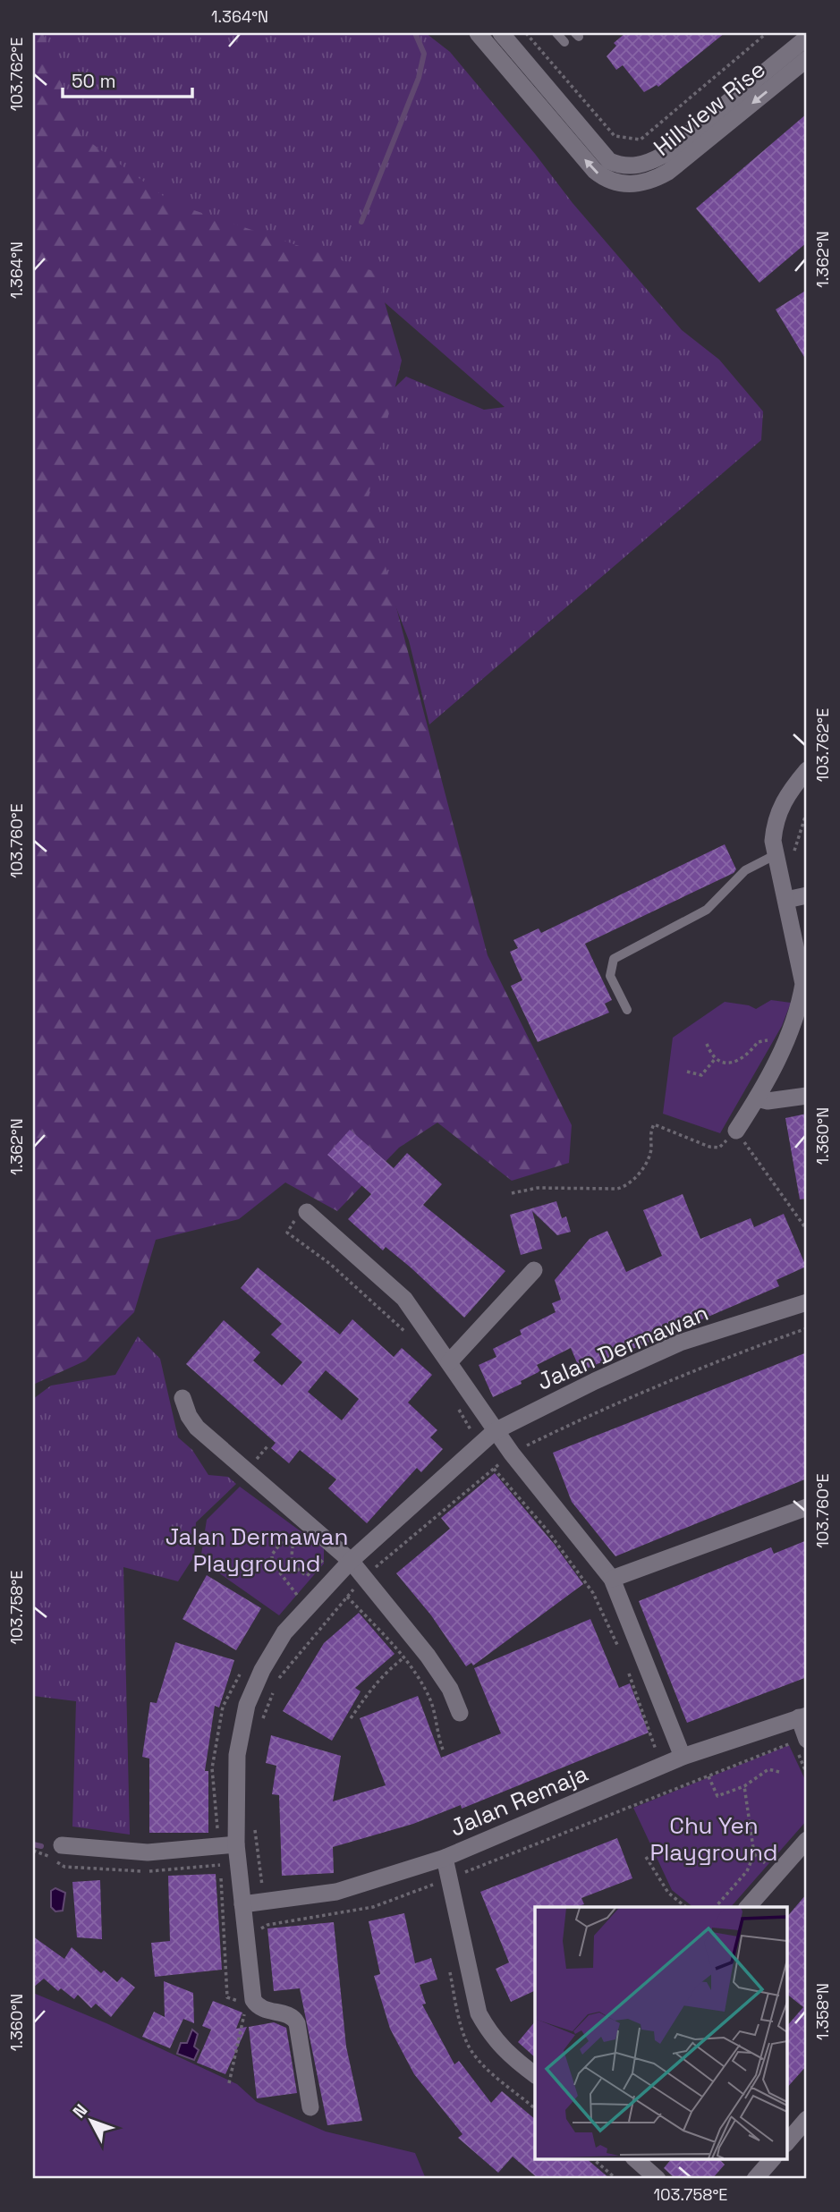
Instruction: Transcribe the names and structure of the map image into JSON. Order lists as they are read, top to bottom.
{
  "streets": {
    "street": ["Hillview Rise", "Jalan Dermawan", "Jalan Remaja"]
  },
  "crossings": [
    ["Jalan Dermawan", "Jalan Remaja"]
  ],
  "parks": ["Jalan Dermawan Playground", "Chu Yen Playground"],
  "scale_bar": "50 m",
  "north": "top left",
  "coordinates": [
    "1.364°N",
    "103.762°E",
    "1.362°N",
    "103.760°E",
    "1.360°N",
    "103.758°E",
    "1.358°N"
  ]
}
